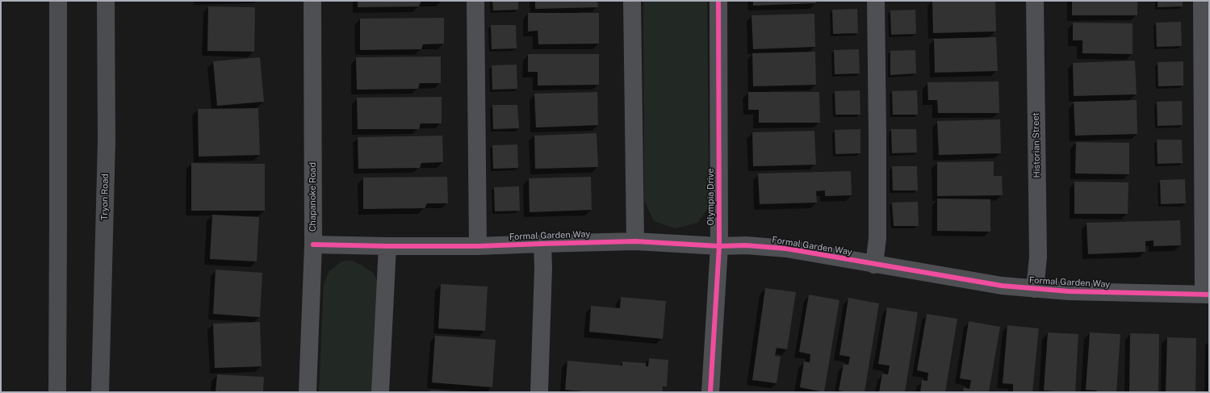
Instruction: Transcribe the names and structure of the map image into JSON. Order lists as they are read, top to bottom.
{
  "streets": {
    "main road": ["Tryon Road"],
    "street": [
      "Historian Street",
      "Chapanoke Road",
      "Olympia Drive",
      "Formal Garden Way"
    ]
  },
  "crossings": [
    ["Historian Street", "Formal Garden Way"],
    ["Chapanoke Road", "Formal Garden Way"],
    ["Olympia Drive", "Formal Garden Way"]
  ]
}
